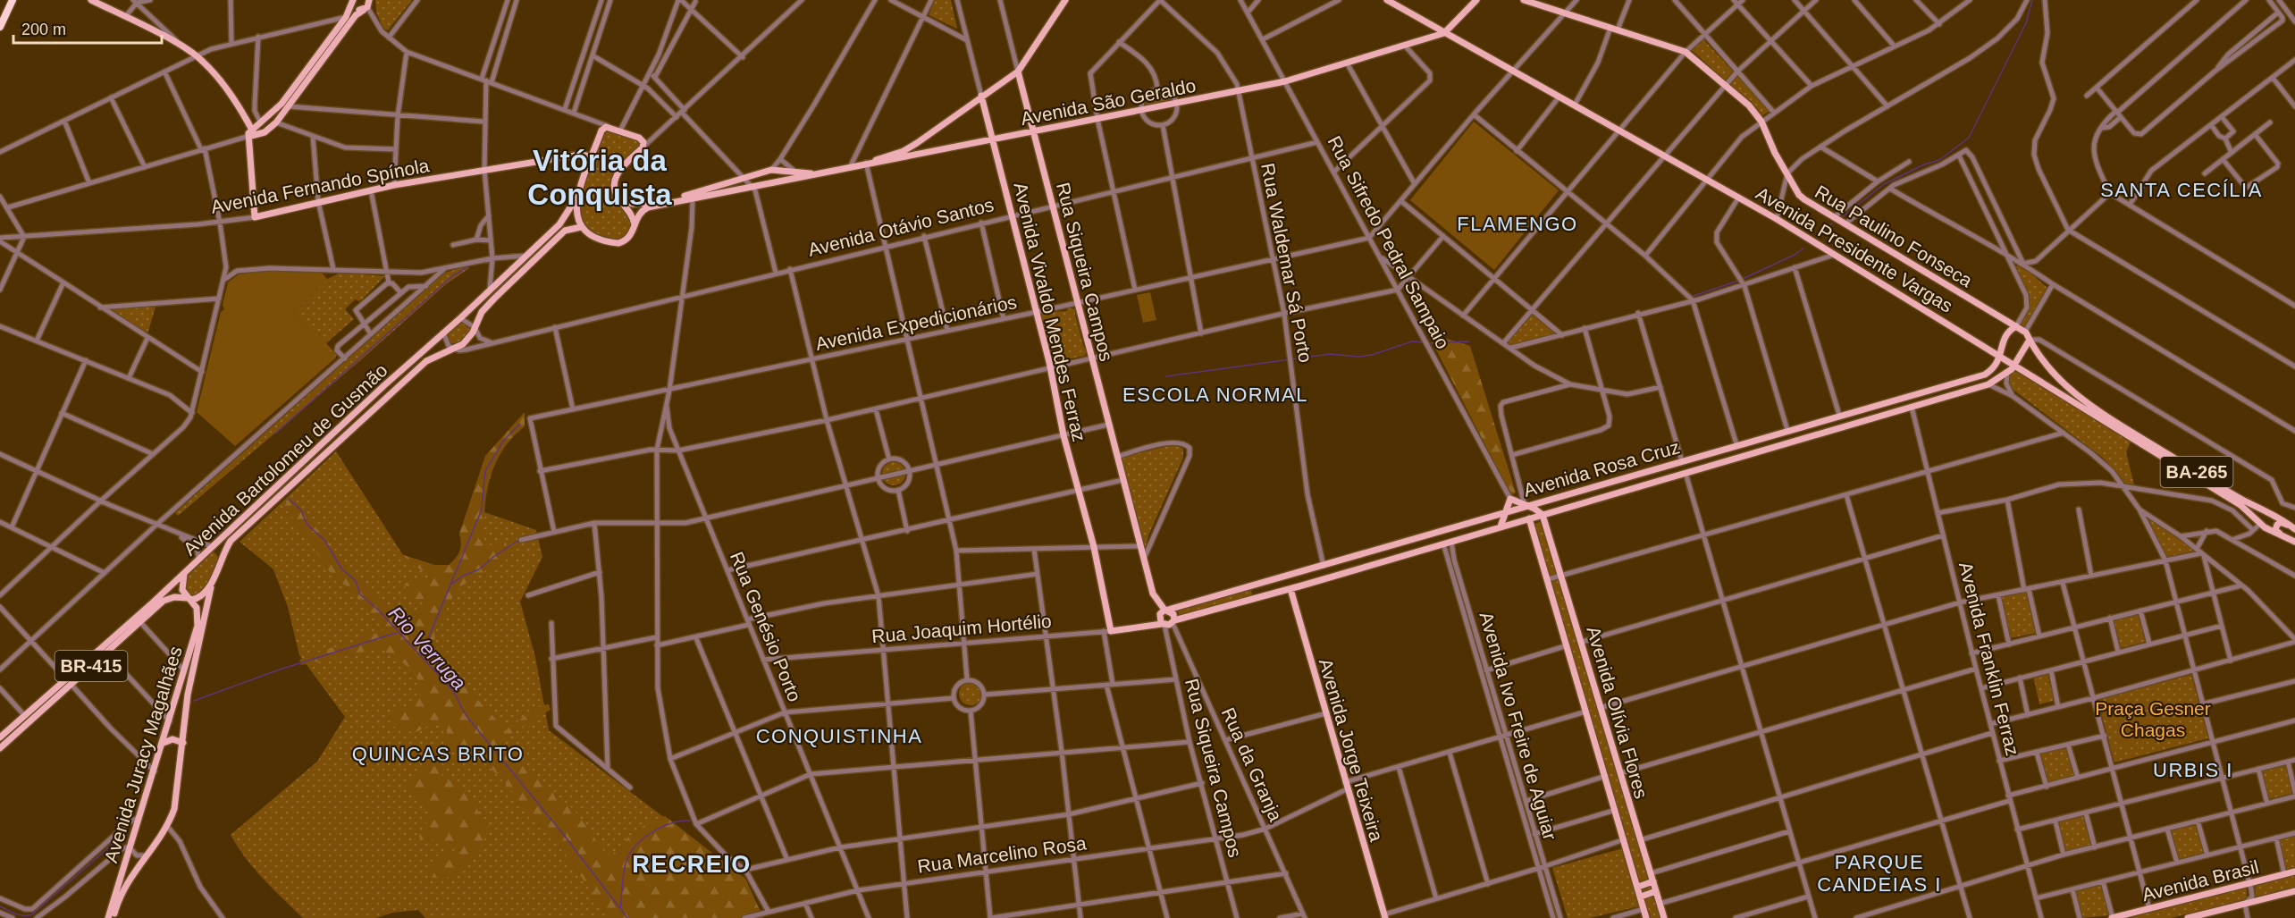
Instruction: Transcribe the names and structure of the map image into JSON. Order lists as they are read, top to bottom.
{
  "streets": {
    "main road": [
      "Avenida São Geraldo",
      "Avenida Fernando Spínola",
      "Rua Paulino Fonseca",
      "Avenida Presidente Vargas",
      "Rua Siqueira Campos",
      "Avenida Vivaldo Mendes Ferraz",
      "Avenida Bartolomeu de Gusmão",
      "Avenida Rosa Cruz",
      "BA-265",
      "Rua Joaquim Hortélio",
      "BR-415",
      "Avenida Olívia Flores",
      "Avenida Jorge Teixeira",
      "Avenida Juracy Magalhães",
      "Avenida Brasil"
    ],
    "street": [
      "Avenida Otávio Santos",
      "Rua Sifredo Pedral Sampaio",
      "Rua Waldemar Sá Porto",
      "Avenida Expedicionários",
      "Rua Genésio Porto",
      "Avenida Franklin Ferraz",
      "Avenida Ivo Freire de Aguiar",
      "Rua da Granja",
      "Rua Marcelino Rosa"
    ]
  },
  "crossings": [
    ["Avenida São Geraldo", "Rua Sifredo Pedral Sampaio"],
    ["Avenida São Geraldo", "Avenida Presidente Vargas"],
    ["Avenida São Geraldo", "Rua Waldemar Sá Porto"],
    ["Avenida São Geraldo", "Rua Siqueira Campos"],
    ["Avenida São Geraldo", "Avenida Vivaldo Mendes Ferraz"],
    ["Avenida São Geraldo", "Avenida Bartolomeu de Gusmão"],
    ["Avenida Otávio Santos", "Rua Sifredo Pedral Sampaio"],
    ["Avenida Otávio Santos", "Rua Waldemar Sá Porto"],
    ["Avenida Otávio Santos", "Rua Siqueira Campos"],
    ["Avenida Otávio Santos", "Avenida Vivaldo Mendes Ferraz"],
    ["Avenida Otávio Santos", "Avenida Bartolomeu de Gusmão"],
    ["Rua Paulino Fonseca", "Avenida Presidente Vargas"],
    ["Rua Paulino Fonseca", "Avenida Rosa Cruz"],
    ["Rua Sifredo Pedral Sampaio", "Avenida Expedicionários"],
    ["Avenida Presidente Vargas", "Avenida Rosa Cruz"],
    ["Rua Waldemar Sá Porto", "Avenida Expedicionários"],
    ["Rua Waldemar Sá Porto", "Avenida Rosa Cruz"],
    ["Rua Siqueira Campos", "Avenida Expedicionários"],
    ["Rua Siqueira Campos", "Avenida Rosa Cruz"],
    ["Rua Siqueira Campos", "Rua Joaquim Hortélio"],
    ["Rua Siqueira Campos", "Rua Marcelino Rosa"],
    ["Avenida Vivaldo Mendes Ferraz", "Avenida Expedicionários"],
    ["Avenida Vivaldo Mendes Ferraz", "Rua Joaquim Hortélio"],
    ["Avenida Bartolomeu de Gusmão", "Avenida Juracy Magalhães"],
    ["Avenida Rosa Cruz", "Rua Joaquim Hortélio"],
    ["Avenida Rosa Cruz", "Avenida Franklin Ferraz"],
    ["Avenida Rosa Cruz", "Avenida Olívia Flores"],
    ["Avenida Rosa Cruz", "Avenida Ivo Freire de Aguiar"],
    ["Avenida Rosa Cruz", "Avenida Jorge Teixeira"],
    ["Avenida Rosa Cruz", "Rua da Granja"],
    ["Rua Genésio Porto", "Rua Joaquim Hortélio"],
    ["Rua Genésio Porto", "Rua Marcelino Rosa"],
    ["BR-415", "Avenida Juracy Magalhães"],
    ["Avenida Jorge Teixeira", "Rua Marcelino Rosa"],
    ["Rua da Granja", "Rua Marcelino Rosa"]
  ],
  "districts": [
    "Vitória da Conquista",
    "SANTA CECÍLIA",
    "FLAMENGO",
    "ESCOLA NORMAL",
    "CONQUISTINHA",
    "QUINCAS BRITO",
    "URBIS I",
    "PARQUE CANDEIAS I",
    "RECREIO"
  ],
  "water": ["Rio Verruga"],
  "parks": ["Praça Gesner Chagas"],
  "scale_bar": "200 m"
}
